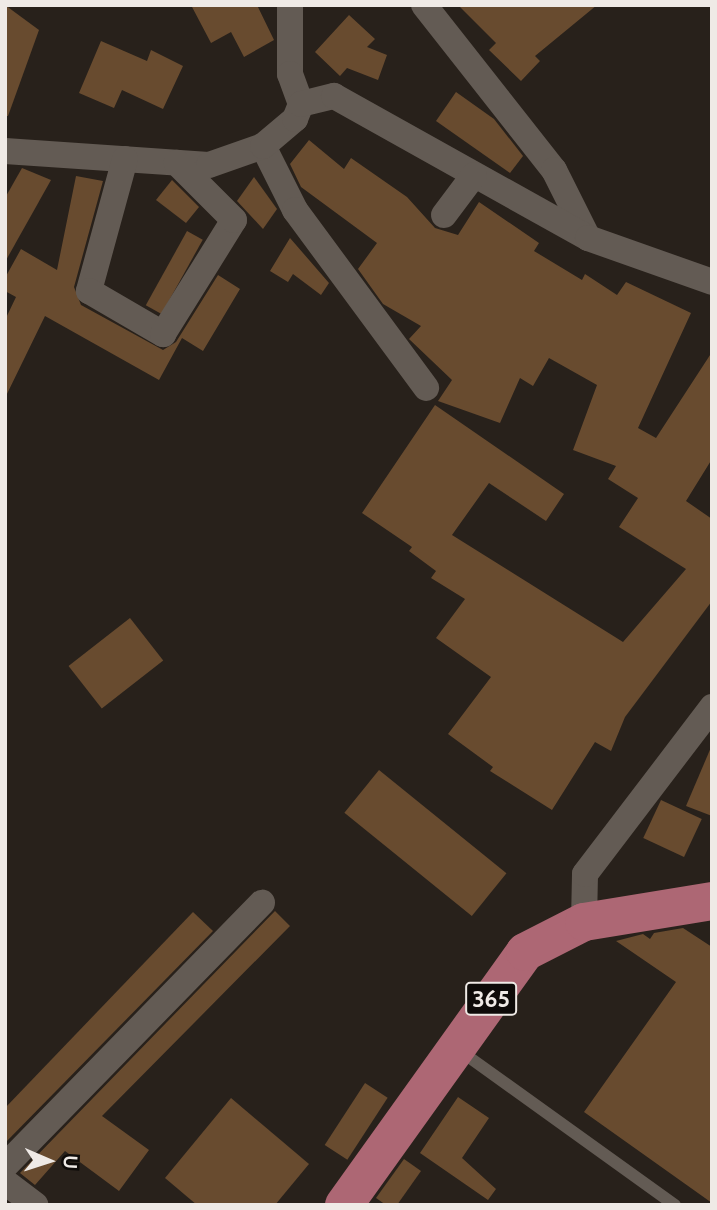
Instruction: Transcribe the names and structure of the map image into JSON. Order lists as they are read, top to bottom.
{
  "streets": {
    "main road": ["365"]
  },
  "north": "right"
}
